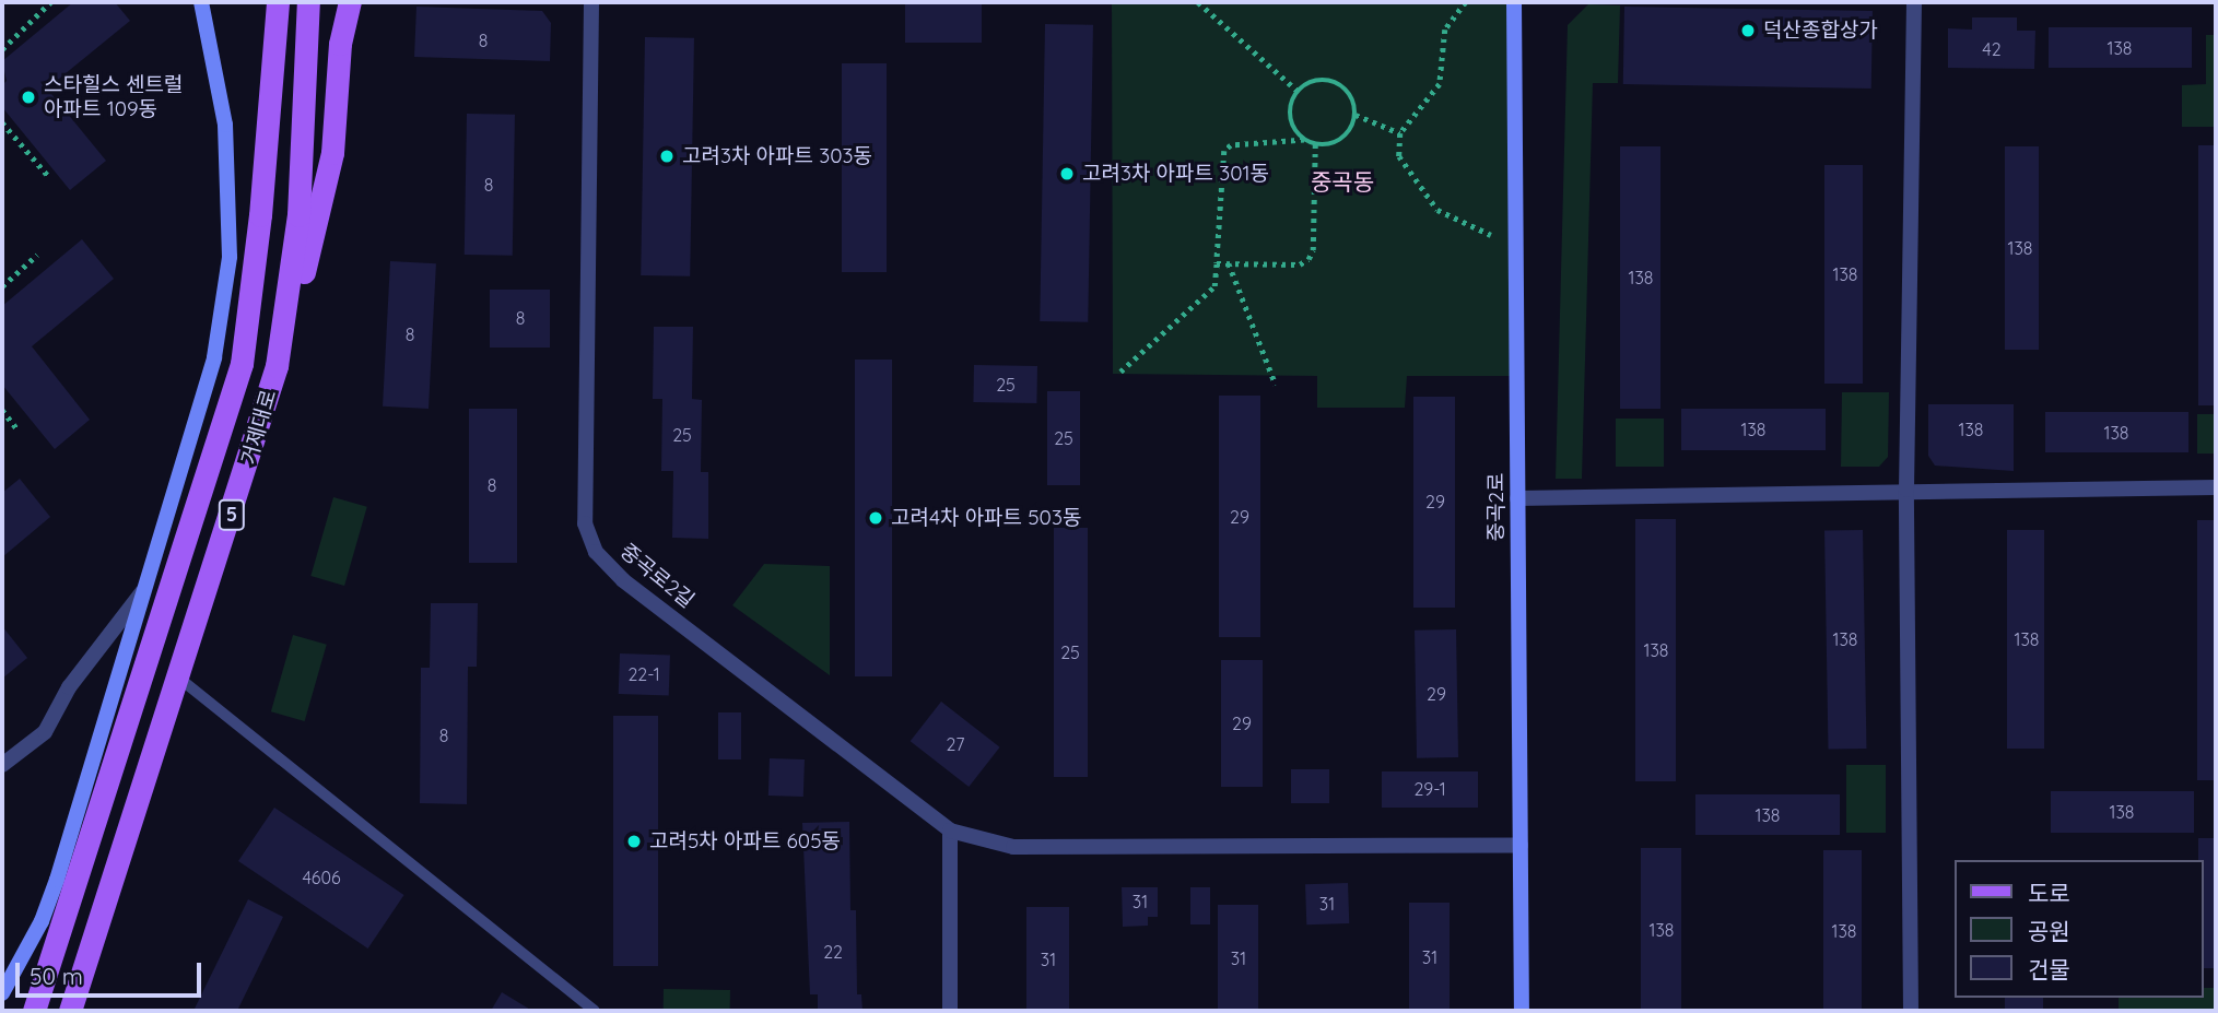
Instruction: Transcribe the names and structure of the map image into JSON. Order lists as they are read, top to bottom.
{
  "streets": {
    "main road": ["거제대로", "5"],
    "street": ["중곡2로", "중곡로2길"]
  },
  "districts": ["중곡동"],
  "places": [
    "덕산종합상가",
    "스타힐스 센트럴 아파트 109동",
    "고려3차 아파트 303동",
    "고려3차 아파트 301동",
    "고려4차 아파트 503동",
    "고려5차 아파트 605동"
  ],
  "house_numbers": [
    "8",
    "138",
    "42",
    "8",
    "138",
    "138",
    "138",
    "8",
    "8",
    "25",
    "138",
    "138",
    "138",
    "25",
    "25",
    "8",
    "29",
    "29",
    "138",
    "138",
    "138",
    "25",
    "22-1",
    "29",
    "29",
    "8",
    "27",
    "29-1",
    "138",
    "138",
    "4606",
    "31",
    "31",
    "138",
    "138",
    "22",
    "31",
    "31",
    "31"
  ],
  "legend": ["도로", "공원", "건물"],
  "scale_bar": "50 m"
}
